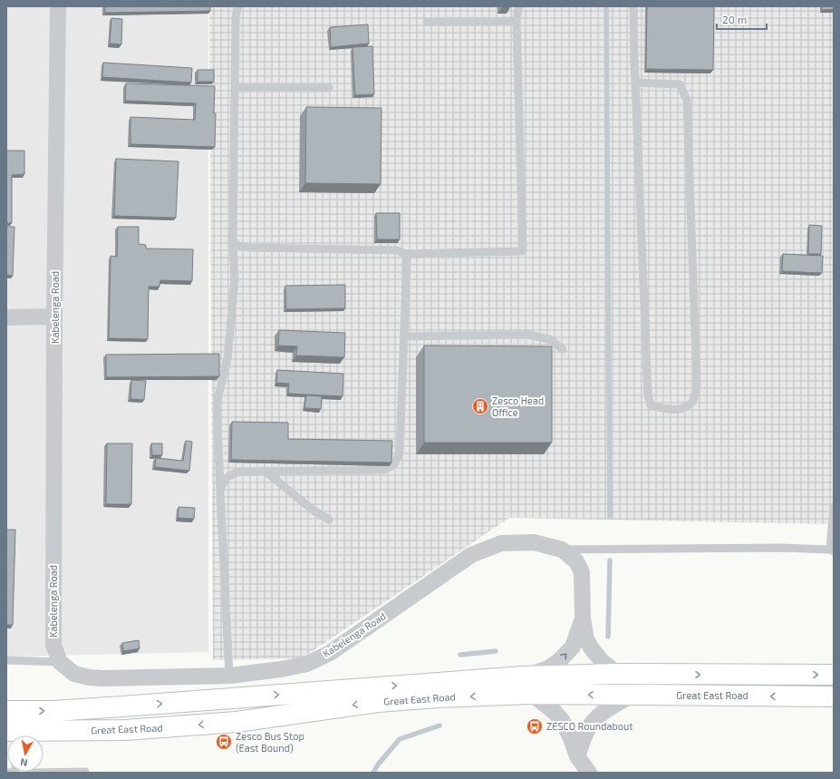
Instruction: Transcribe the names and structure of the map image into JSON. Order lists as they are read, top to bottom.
{
  "streets": {
    "main road": ["Great East Road"],
    "street": ["Kabelenga Road"]
  },
  "crossings": [
    ["Kabelenga Road", "Great East Road"]
  ],
  "places": {
    "building": ["Zesco Head Office"],
    "bus stop": ["ZESCO Roundabout", "Zesco Bus Stop (East Bound)"]
  },
  "scale_bar": "20 m",
  "north": "bottom"
}
